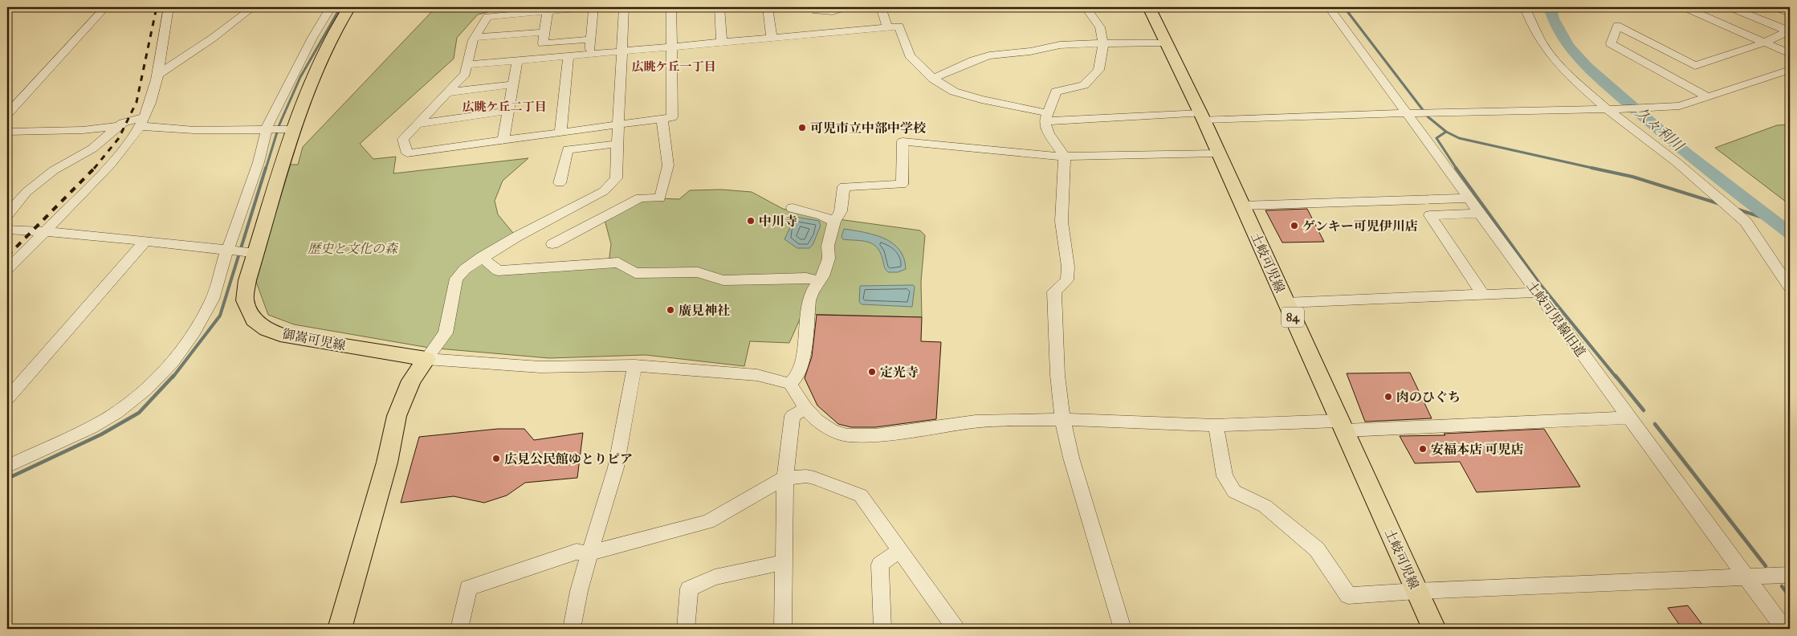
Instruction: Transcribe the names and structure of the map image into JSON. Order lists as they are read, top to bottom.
{
  "streets": {
    "main road": ["土岐可児線", "84", "御嵩可児線"],
    "street": ["土岐可児線旧道"]
  },
  "districts": ["広眺ケ丘一丁目", "広眺ケ丘二丁目"],
  "water": ["久々利川"],
  "parks": ["歴史と文化の森"],
  "places": [
    "可児市立中部中学校",
    "中川寺",
    "ゲンキー可児伊川店",
    "廣見神社",
    "定光寺",
    "肉のひぐち",
    "安福本店 可児店",
    "広見公民館ゆとりピア"
  ]
}
